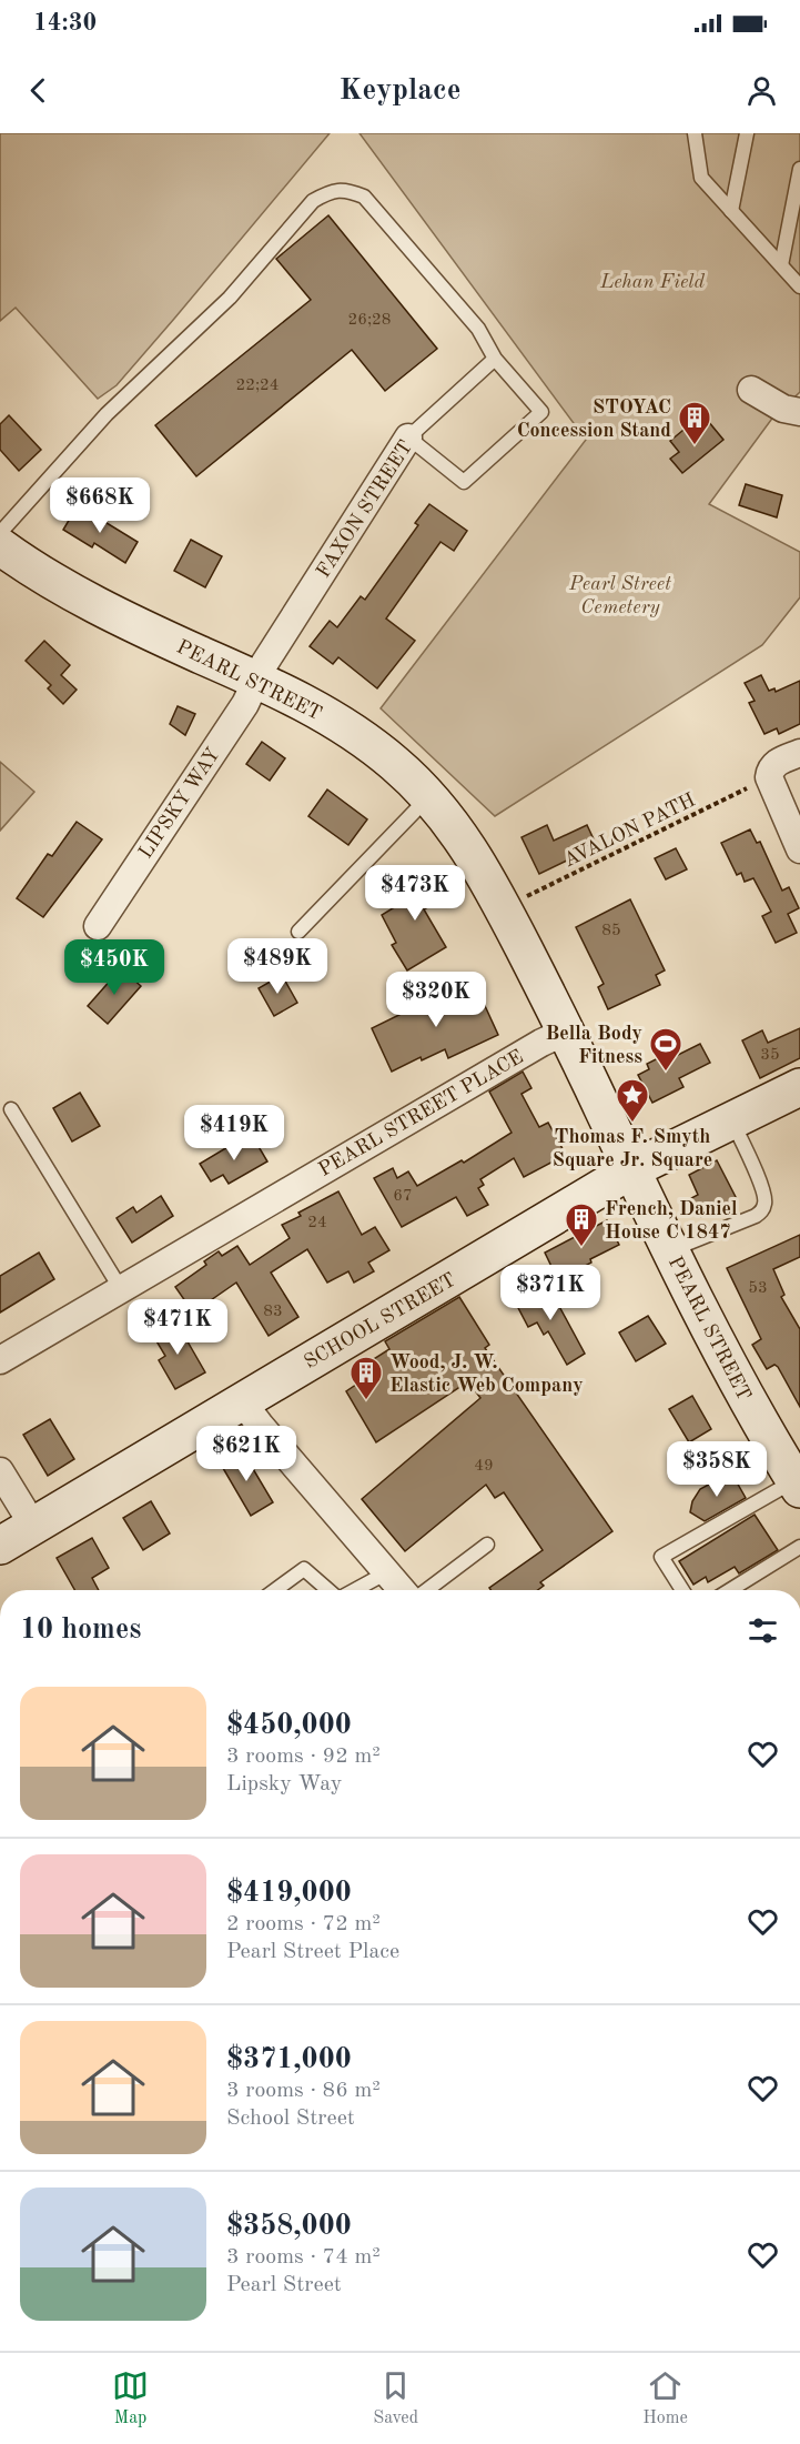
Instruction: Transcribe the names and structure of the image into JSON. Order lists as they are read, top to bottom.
{
  "streets": {
    "main road": ["PEARL STREET", "SCHOOL STREET"],
    "street": ["FAXON STREET", "LIPSKY WAY", "PEARL STREET PLACE"],
    "path": ["AVALON PATH"]
  },
  "crossings": [
    ["FAXON STREET", "PEARL STREET"],
    ["FAXON STREET", "LIPSKY WAY"],
    ["PEARL STREET", "LIPSKY WAY"],
    ["PEARL STREET", "AVALON PATH"],
    ["PEARL STREET", "PEARL STREET PLACE"],
    ["PEARL STREET", "SCHOOL STREET"]
  ],
  "parks": ["Lehan Field", "Pearl Street Cemetery"],
  "places": {
    "building": ["STOYAC Concession Stand", "French, Daniel House C 1847", "Wood, J. W. Elastic Web Company"],
    "sports": ["Bella Body Fitness"],
    "place": ["Thomas F. Smyth Square Jr. Square"]
  },
  "house_numbers": [
    "26;28",
    "22;24",
    "85",
    "35",
    "67",
    "24",
    "53",
    "83",
    "49"
  ],
  "page": {
    "status": "14:30",
    "header": "Keyplace",
    "price": [
      "$668K",
      "$473K",
      "$489K",
      "$450K",
      "$320K",
      "$419K",
      "$371K",
      "$471K",
      "$621K",
      "$358K"
    ],
    "heading": "10 homes",
    "list": [
      {
        "name": "$450,000",
        "note": "3 rooms · 92 m² · Lipsky Way"
      },
      {
        "name": "$419,000",
        "note": "2 rooms · 72 m² · Pearl Street Place"
      },
      {
        "name": "$371,000",
        "note": "3 rooms · 86 m² · School Street"
      },
      {
        "name": "$358,000",
        "note": "3 rooms · 74 m² · Pearl Street"
      }
    ],
    "tabs": ["Map", "Saved", "Home"]
  }
}
